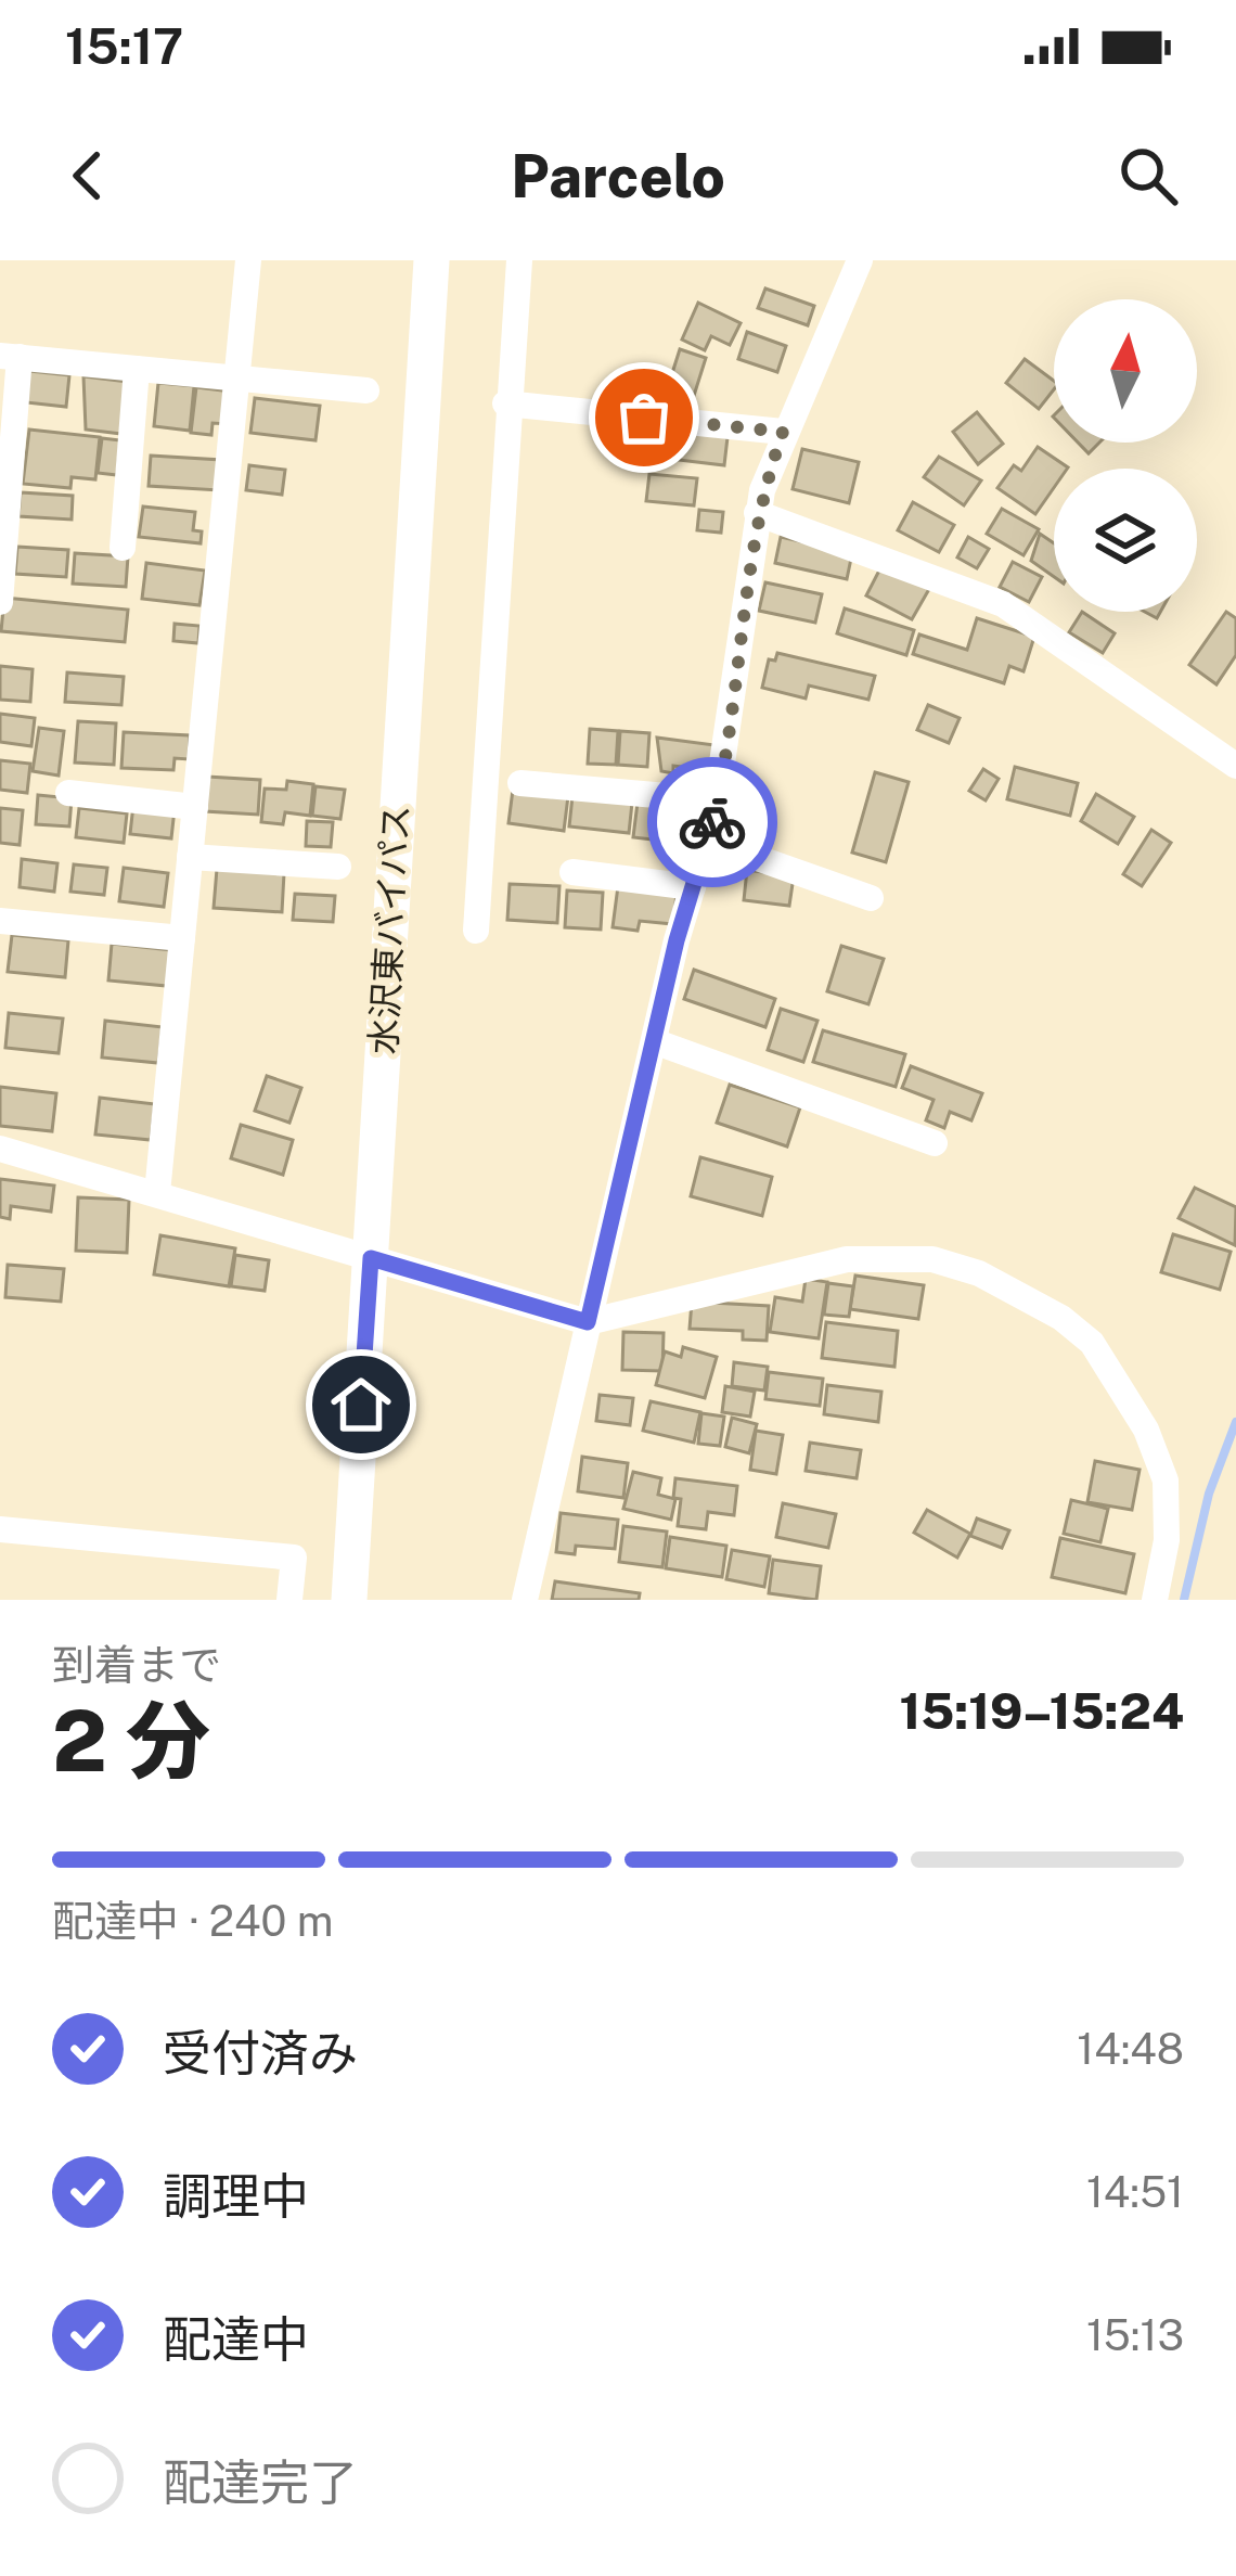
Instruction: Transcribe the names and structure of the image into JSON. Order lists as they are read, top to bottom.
{
  "streets": {
    "highway": ["水沢東バイパス"]
  },
  "north": "top",
  "page": {
    "status": "15:17",
    "header": "Parcelo",
    "heading": ["2 分", "到着まで", "15:19–15:24"],
    "bar": "配達中 · 240 m",
    "list": [
      ["受付済み", "14:48"],
      ["調理中", "14:51"],
      ["配達中", "15:13"],
      "配達完了"
    ]
  }
}
